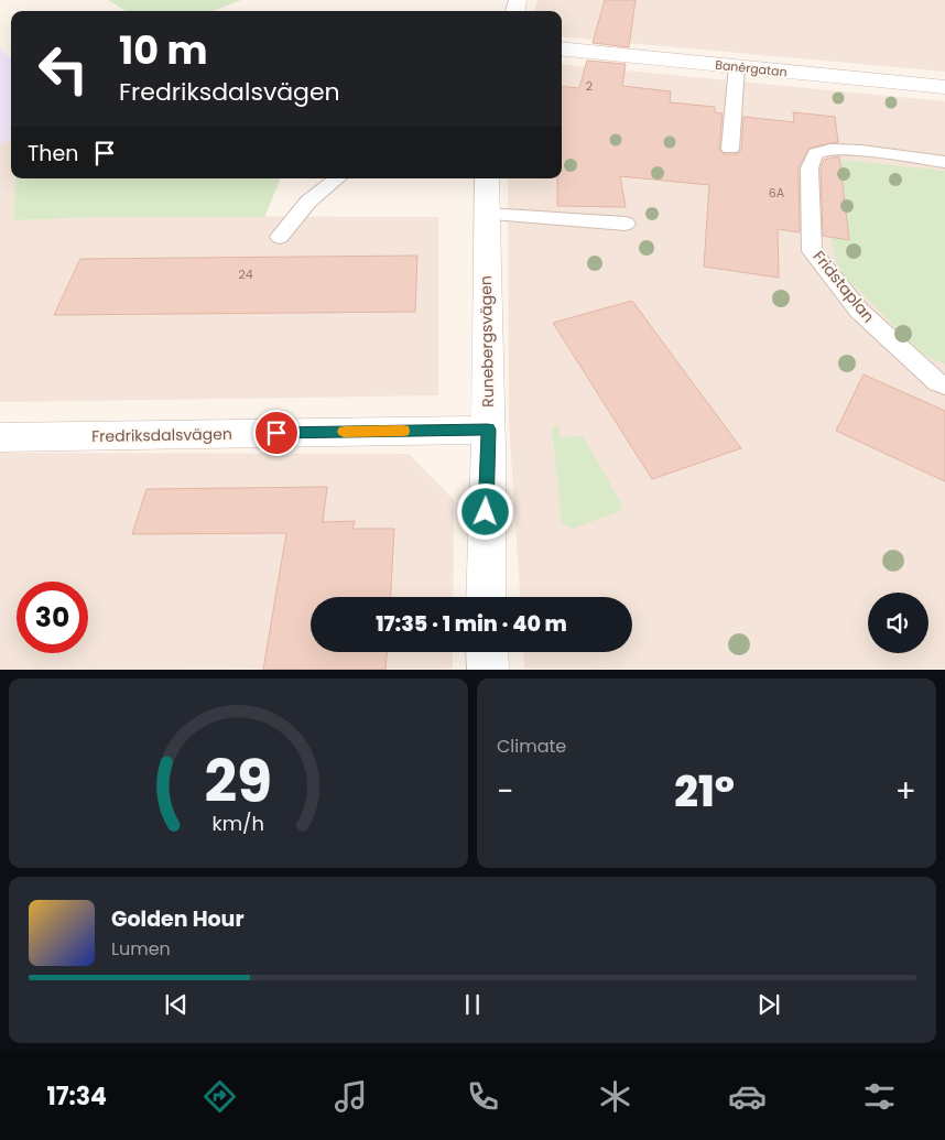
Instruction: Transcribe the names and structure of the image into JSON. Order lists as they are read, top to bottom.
{
  "streets": {
    "street": ["Banérgatan", "Runebergsvägen", "Fredriksdalsvägen"],
    "lane": ["Fridstaplan"]
  },
  "crossings": [
    ["Runebergsvägen", "Fredriksdalsvägen"]
  ],
  "house_numbers": ["2", "6A", "24"],
  "page": {
    "turn": ["10 m", "Fredriksdalsvägen"],
    "then": "Then",
    "limit": "30",
    "trip": "17:35 · 1 min · 40 m",
    "tile": "Climate",
    "heat": ["−", "21°", "+"],
    "song": ["Golden Hour", "Lumen"],
    "tabs": "17:34",
    "gauge": ["29", "km/h"]
  }
}
